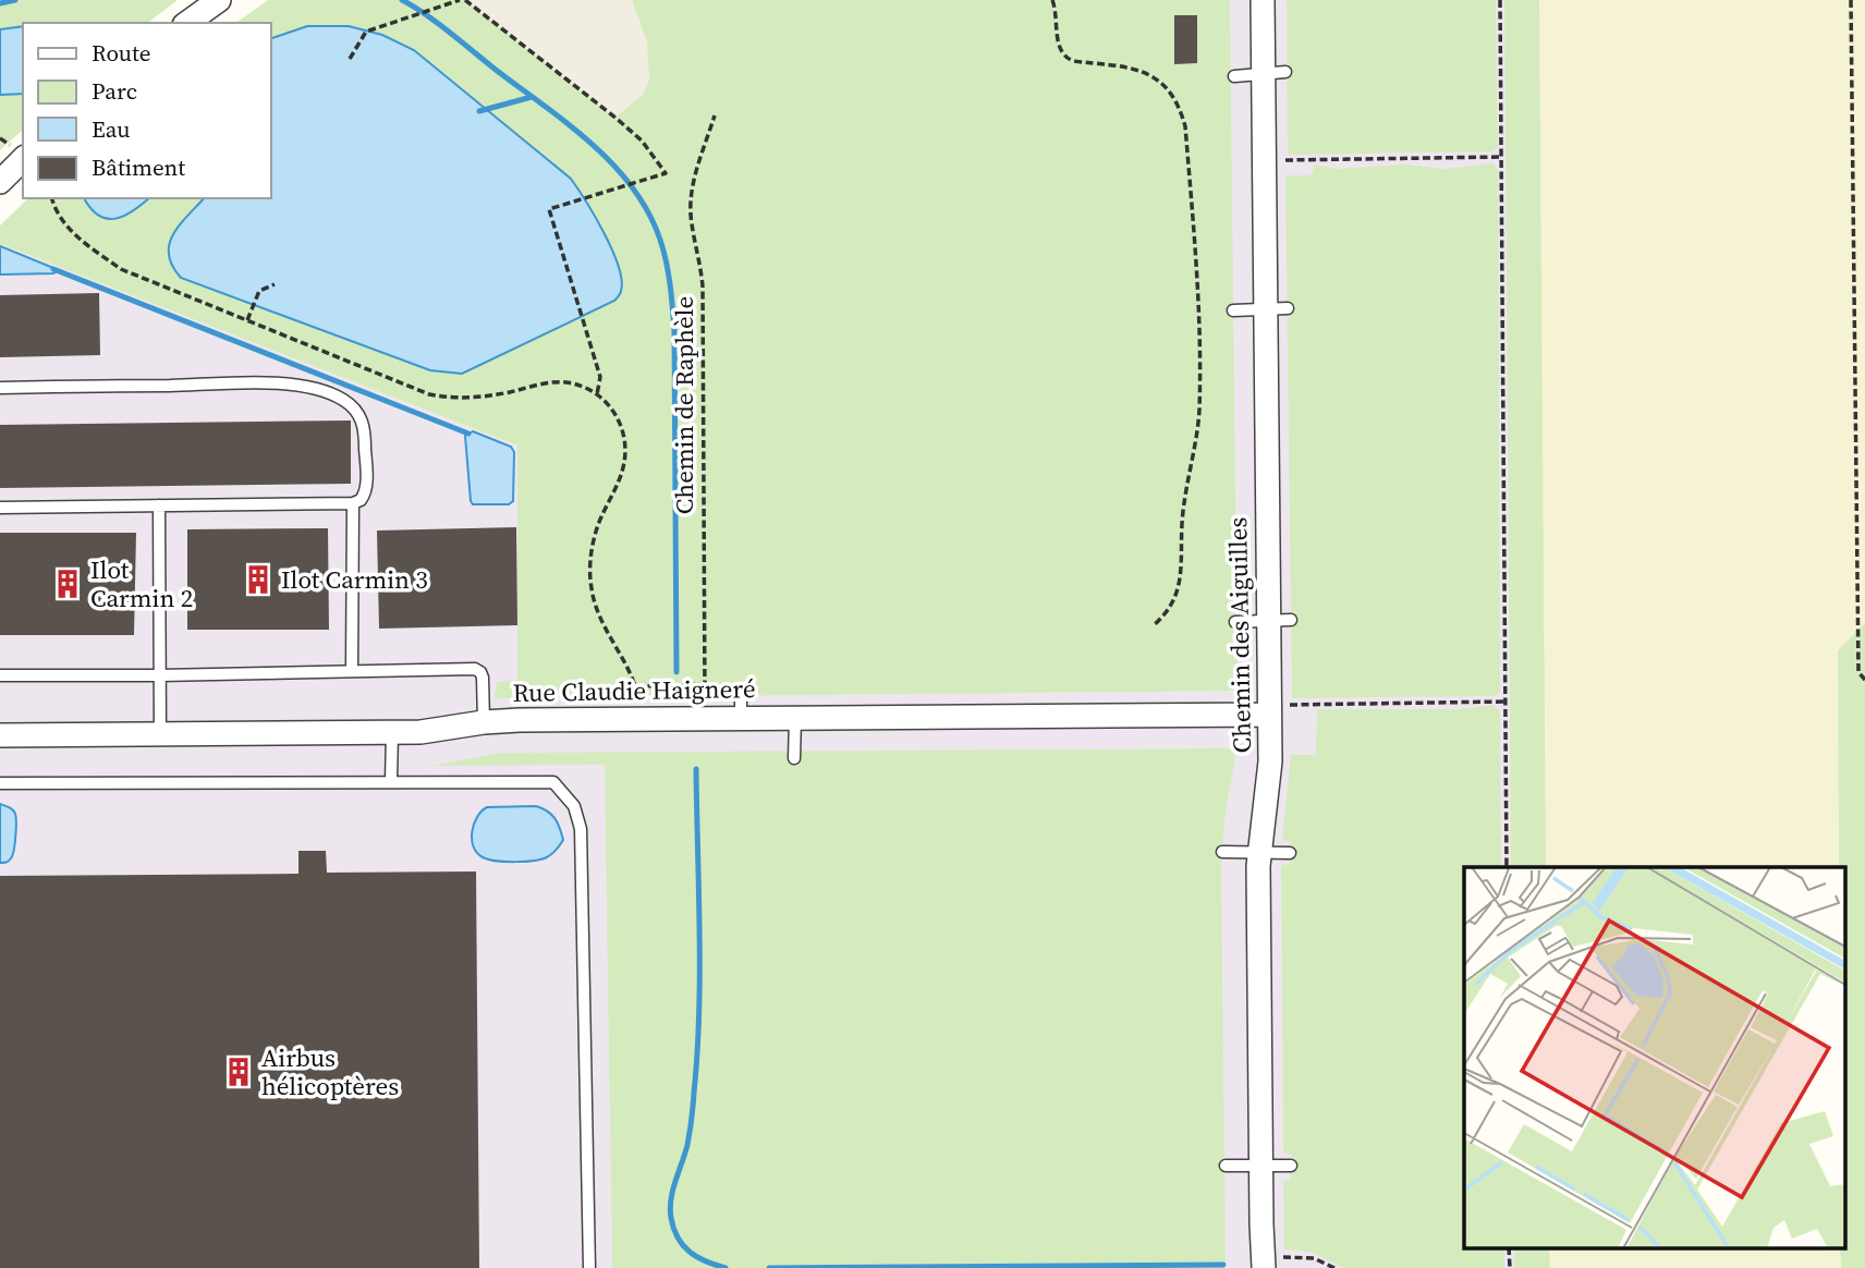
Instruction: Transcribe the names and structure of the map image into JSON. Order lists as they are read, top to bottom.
{
  "streets": {
    "street": ["Chemin des Aiguilles", "Rue Claudie Haigneré"],
    "path": ["Chemin de Raphèle"]
  },
  "crossings": [
    ["Chemin des Aiguilles", "Rue Claudie Haigneré"]
  ],
  "places": {
    "building": ["Ilot Carmin 3", "Ilot Carmin 2", "Airbus hélicoptères"]
  },
  "legend": [
    "Route",
    "Parc",
    "Eau",
    "Bâtiment"
  ]
}
